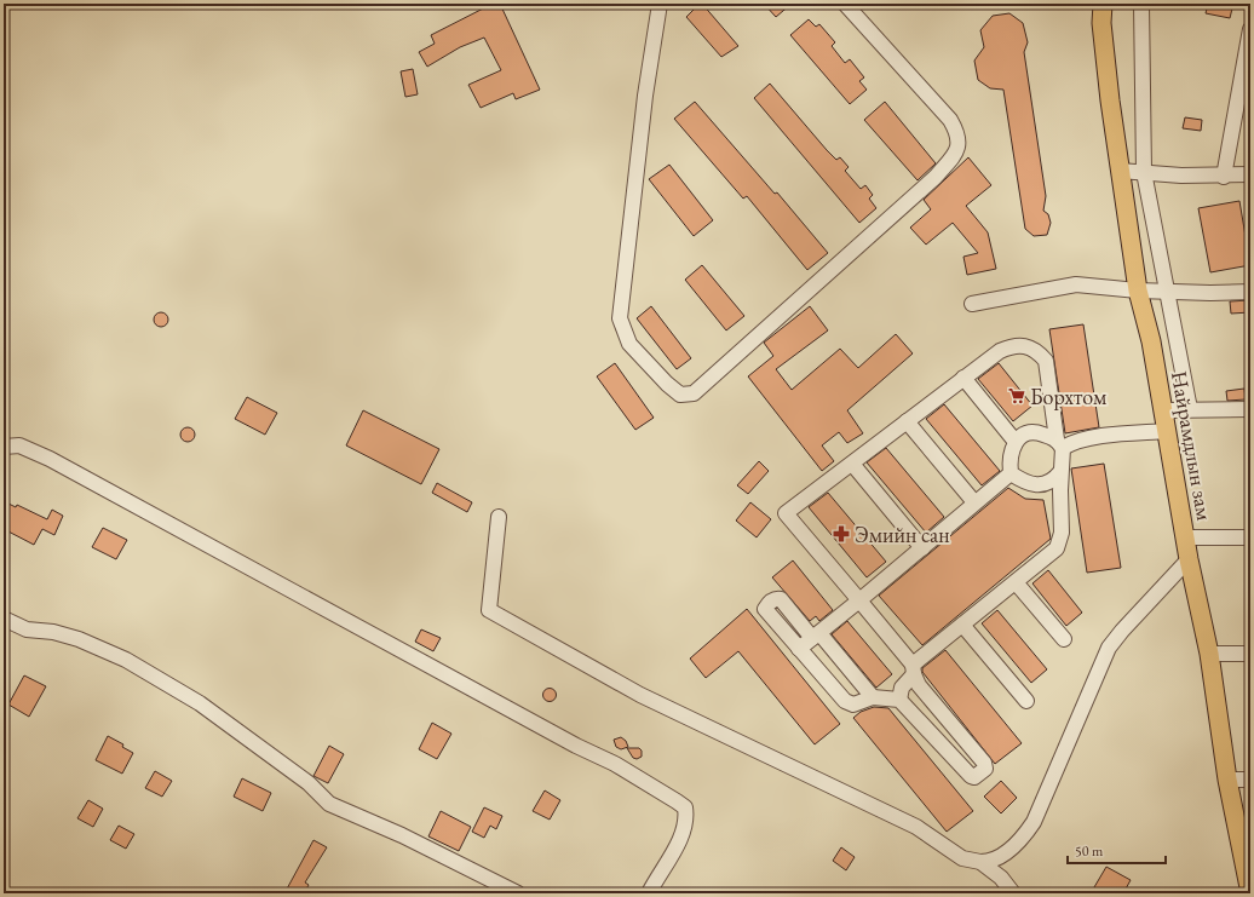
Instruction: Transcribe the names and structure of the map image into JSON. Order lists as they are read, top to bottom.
{
  "streets": {
    "main road": ["Найрамдлын зам"]
  },
  "places": {
    "supermarket": ["Борхтом"],
    "pharmacy": ["Эмийн сан"]
  },
  "scale_bar": "50 m"
}
